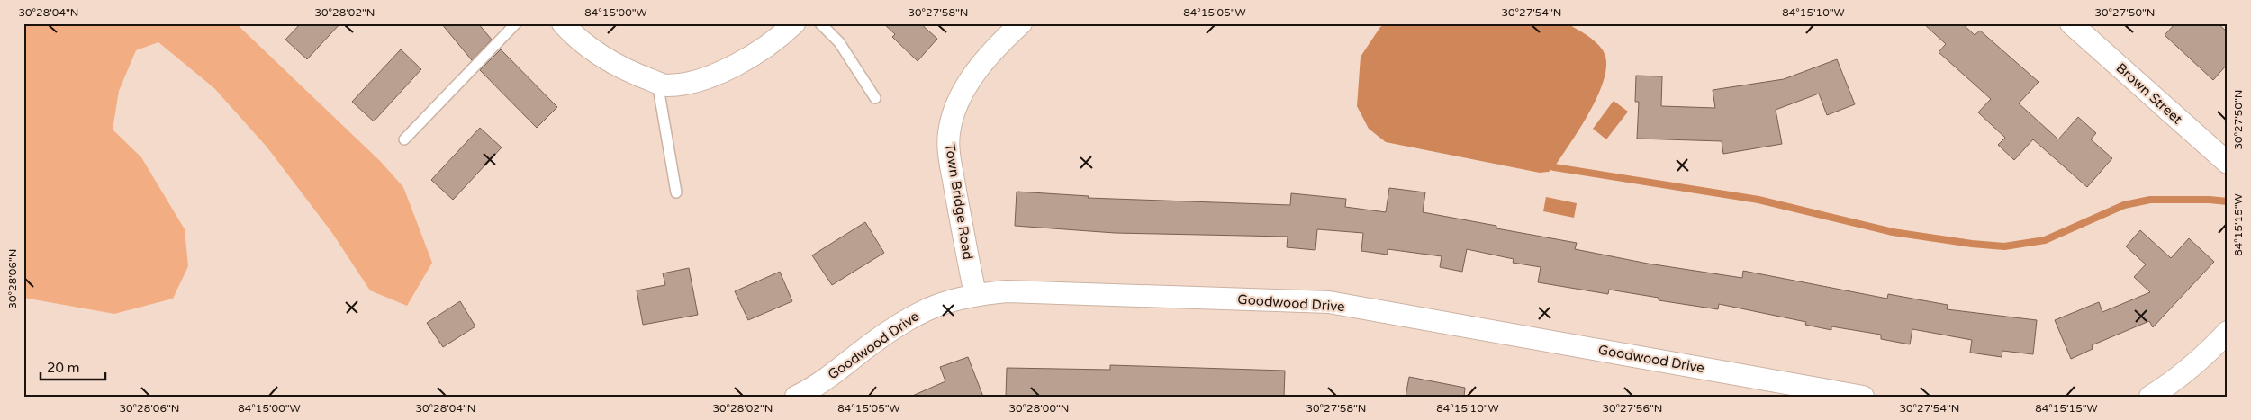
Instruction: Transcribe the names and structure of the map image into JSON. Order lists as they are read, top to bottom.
{
  "streets": {
    "street": ["Brown Street", "Town Bridge Road", "Goodwood Drive"]
  },
  "crossings": [
    ["Town Bridge Road", "Goodwood Drive"]
  ],
  "scale_bar": "20 m",
  "coordinates": [
    "30°28'04\"N",
    "30°28'02\"N",
    "84°15'00\"W",
    "30°27'58\"N",
    "84°15'05\"W",
    "30°27'54\"N",
    "84°15'10\"W",
    "30°27'50\"N",
    "84°15'15\"W",
    "30°28'06\"N",
    "30°28'00\"N",
    "30°27'56\"N"
  ]
}
